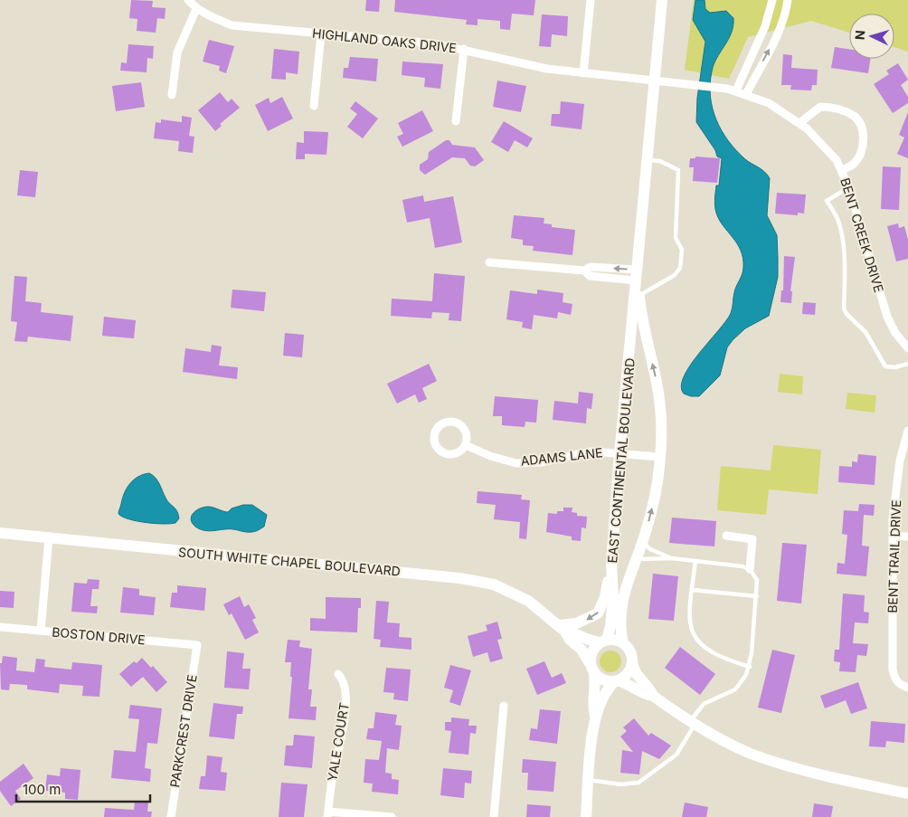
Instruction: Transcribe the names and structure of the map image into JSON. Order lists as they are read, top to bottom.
{
  "streets": {
    "main road": ["EAST CONTINENTAL BOULEVARD", "SOUTH WHITE CHAPEL BOULEVARD"],
    "street": [
      "HIGHLAND OAKS DRIVE",
      "BENT CREEK DRIVE",
      "ADAMS LANE",
      "BENT TRAIL DRIVE",
      "BOSTON DRIVE",
      "PARKCREST DRIVE",
      "YALE COURT"
    ]
  },
  "crossings": [
    ["HIGHLAND OAKS DRIVE", "BENT CREEK DRIVE"],
    ["HIGHLAND OAKS DRIVE", "EAST CONTINENTAL BOULEVARD"],
    ["BENT CREEK DRIVE", "EAST CONTINENTAL BOULEVARD"],
    ["ADAMS LANE", "EAST CONTINENTAL BOULEVARD"],
    ["EAST CONTINENTAL BOULEVARD", "SOUTH WHITE CHAPEL BOULEVARD"],
    ["BOSTON DRIVE", "PARKCREST DRIVE"]
  ],
  "scale_bar": "100 m",
  "north": "left"
}
